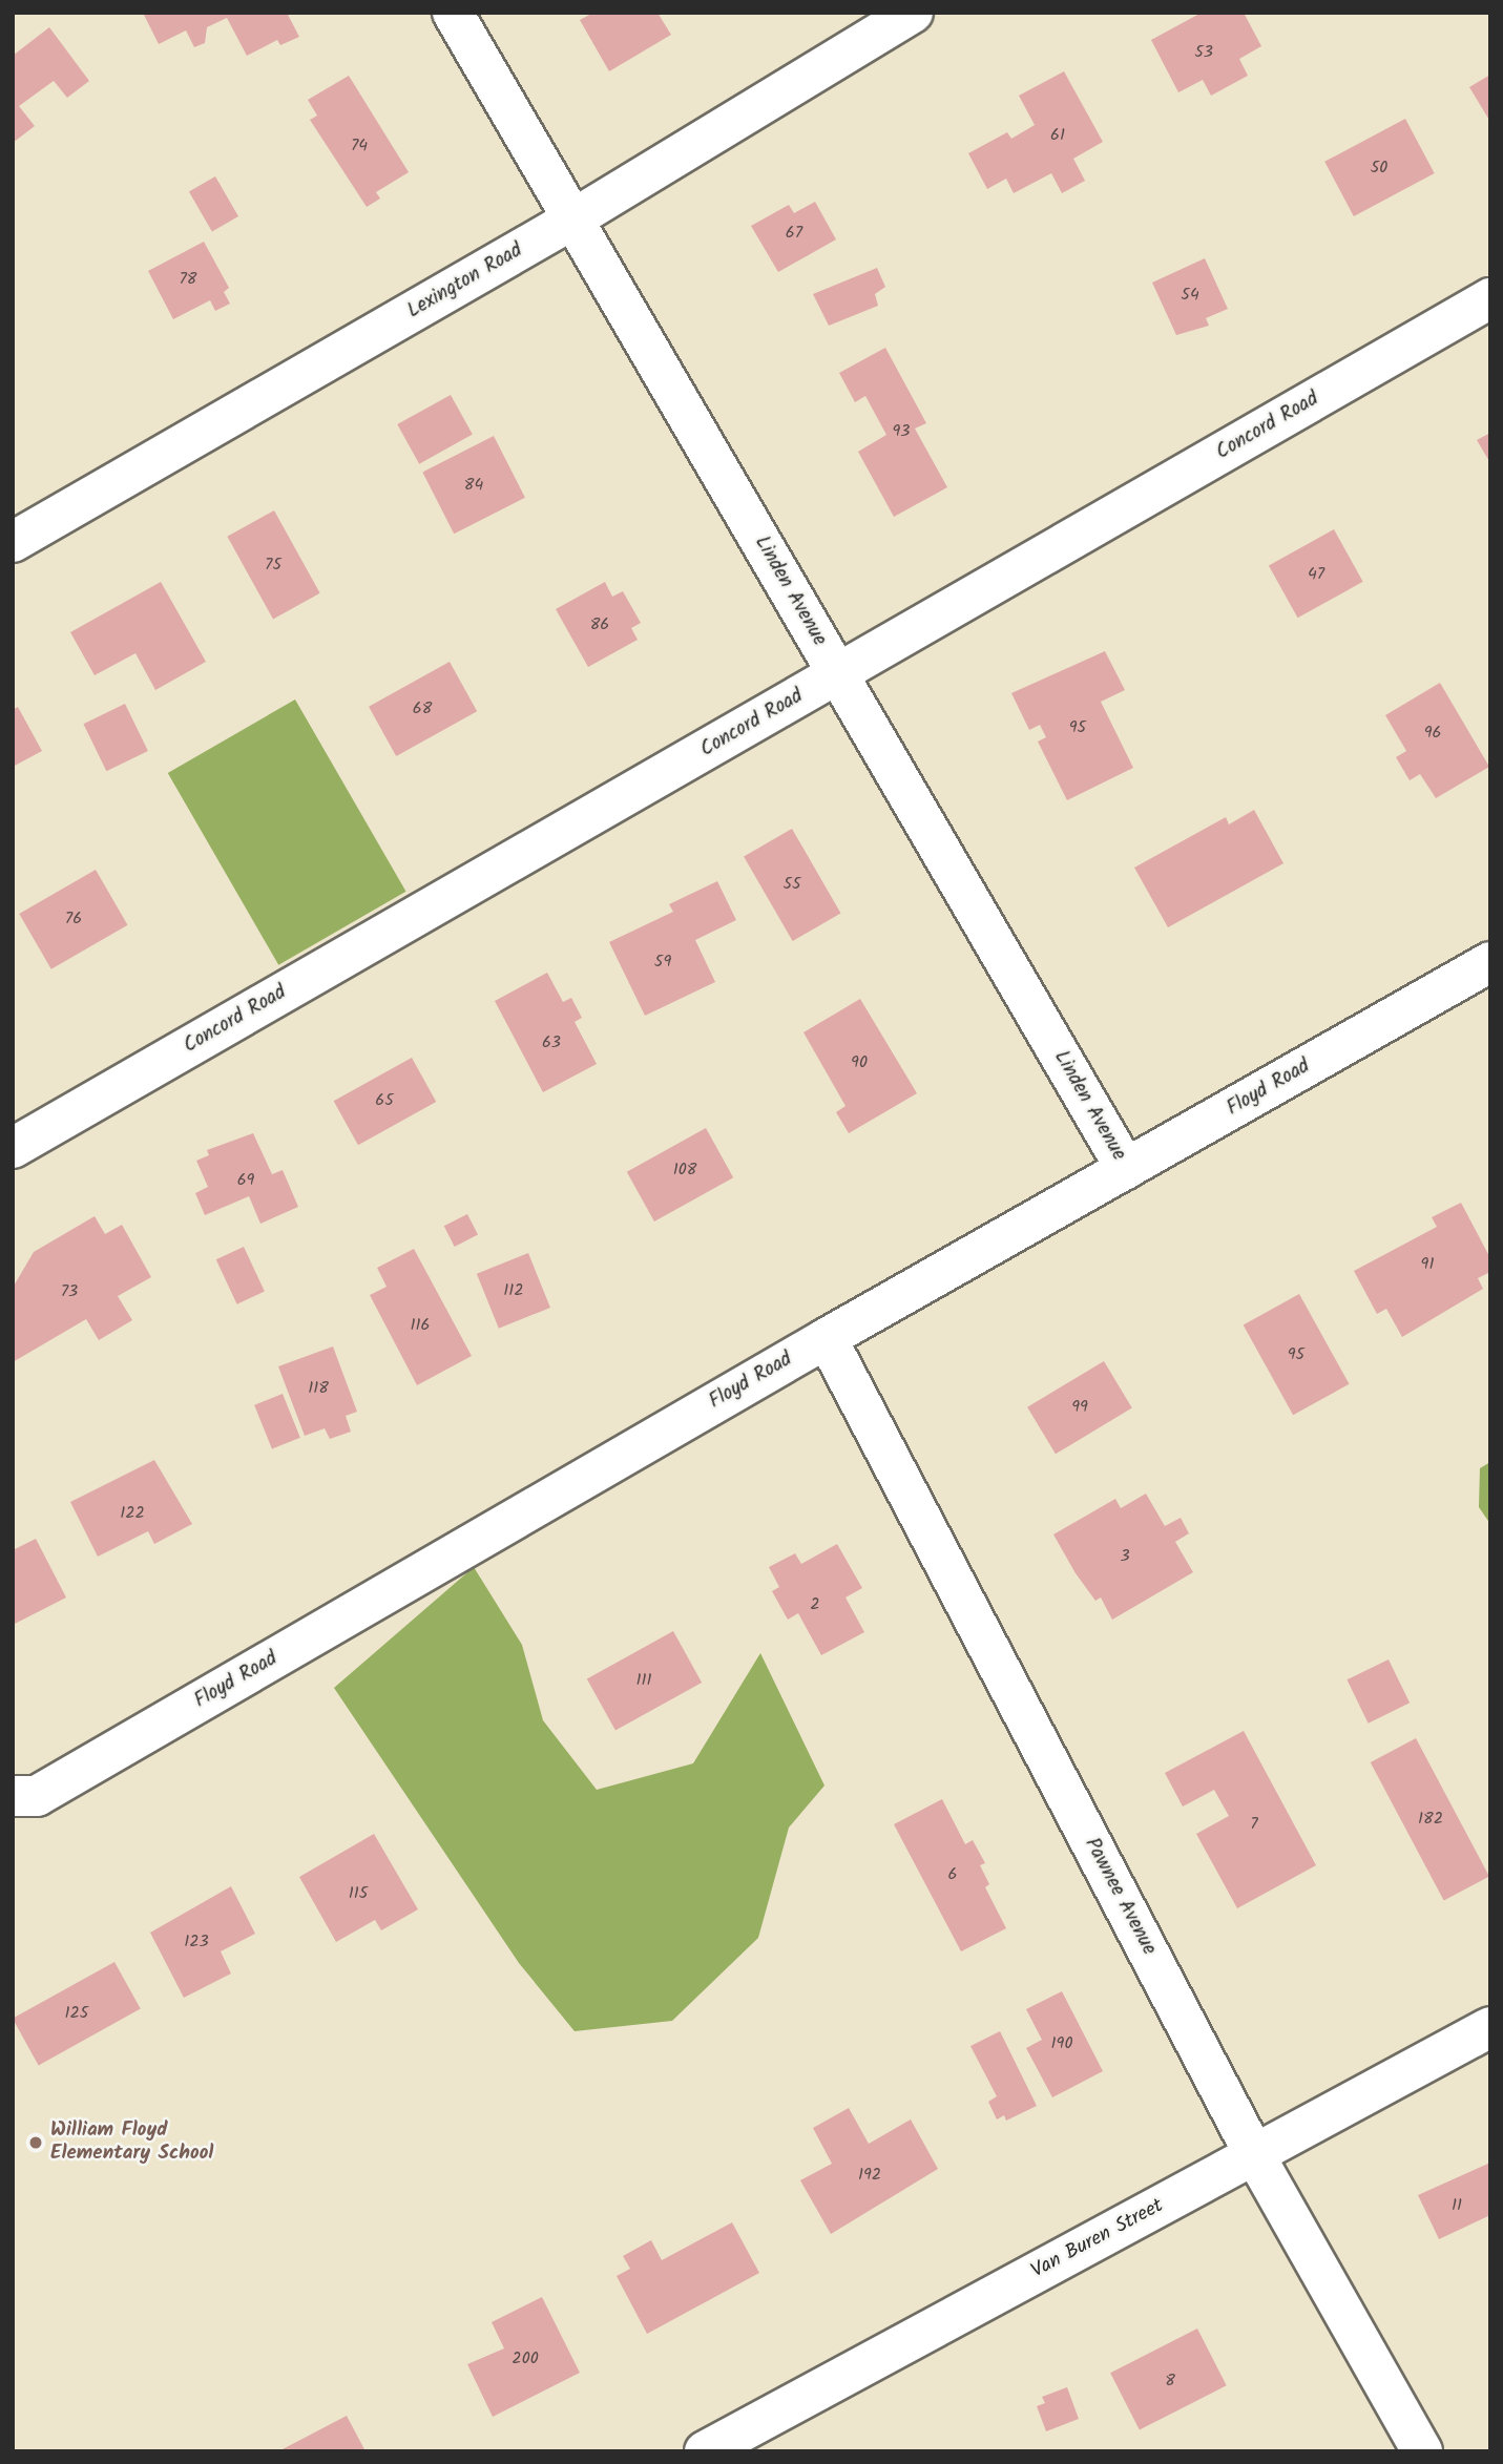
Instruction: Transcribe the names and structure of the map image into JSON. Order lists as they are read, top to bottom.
{
  "streets": {
    "street": [
      "Lexington Road",
      "Concord Road",
      "Linden Avenue",
      "Floyd Road",
      "Pawnee Avenue",
      "Van Buren Street"
    ]
  },
  "crossings": [
    ["Lexington Road", "Linden Avenue"],
    ["Concord Road", "Linden Avenue"],
    ["Linden Avenue", "Floyd Road"],
    ["Floyd Road", "Pawnee Avenue"],
    ["Pawnee Avenue", "Van Buren Street"]
  ],
  "places": ["William Floyd Elementary School"],
  "house_numbers": [
    "53",
    "61",
    "74",
    "50",
    "67",
    "78",
    "54",
    "93",
    "84",
    "75",
    "47",
    "86",
    "68",
    "95",
    "96",
    "55",
    "76",
    "59",
    "63",
    "90",
    "65",
    "108",
    "69",
    "91",
    "112",
    "73",
    "116",
    "95",
    "118",
    "99",
    "122",
    "3",
    "2",
    "111",
    "182",
    "7",
    "6",
    "115",
    "123",
    "125",
    "190",
    "192",
    "11",
    "200",
    "8"
  ]
}
